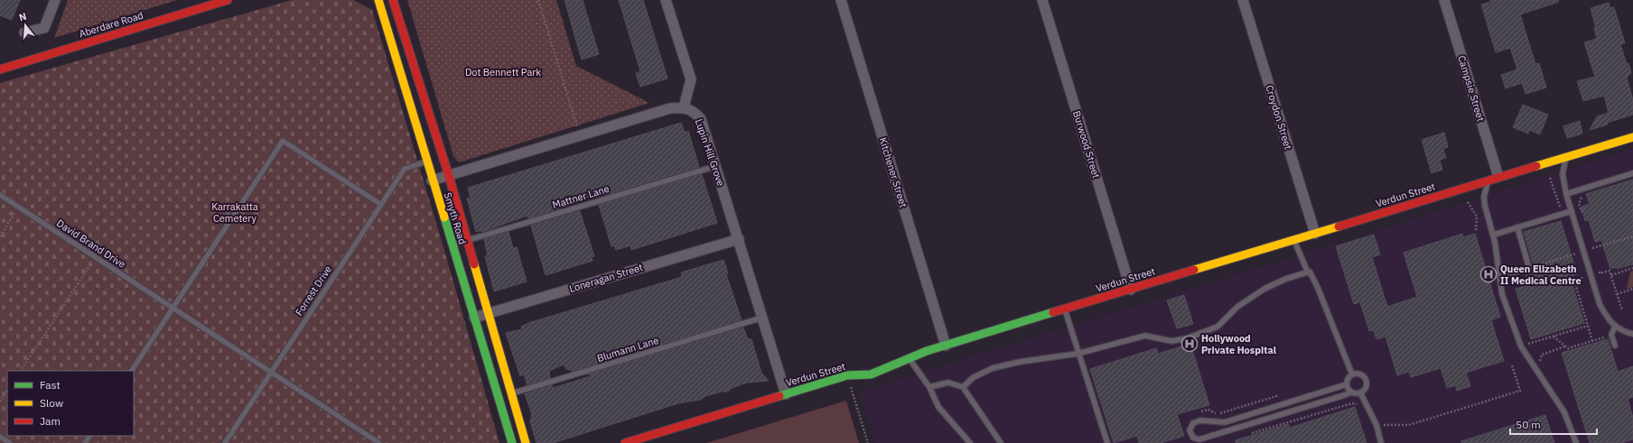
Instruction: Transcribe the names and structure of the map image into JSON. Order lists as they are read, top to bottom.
{
  "streets": {
    "main road": ["Aberdare Road", "Verdun Street", "Smyth Road"],
    "street": [
      "Campsie Street",
      "Croydon Street",
      "Burwood Street",
      "Lupin Hill Grove",
      "Kitchener Street",
      "Loneragan Street"
    ],
    "lane": [
      "Mattner Lane",
      "David Brand Drive",
      "Forrest Drive",
      "Blumann Lane"
    ]
  },
  "crossings": [
    ["Campsie Street", "Verdun Street"],
    ["Croydon Street", "Verdun Street"],
    ["Burwood Street", "Verdun Street"],
    ["Lupin Hill Grove", "Verdun Street"],
    ["Lupin Hill Grove", "Mattner Lane"],
    ["Lupin Hill Grove", "Loneragan Street"],
    ["Lupin Hill Grove", "Blumann Lane"],
    ["Kitchener Street", "Verdun Street"],
    ["Mattner Lane", "Smyth Road"],
    ["Smyth Road", "Loneragan Street"],
    ["Smyth Road", "Forrest Drive"],
    ["Smyth Road", "Blumann Lane"],
    ["David Brand Drive", "Forrest Drive"]
  ],
  "parks": ["Dot Bennett Park", "Karrakatta Cemetery"],
  "places": {
    "hospital": ["Queen Elizabeth II Medical Centre", "Hollywood Private Hospital"]
  },
  "legend": ["Fast", "Slow", "Jam"],
  "scale_bar": "50 m",
  "north": "top"
}
